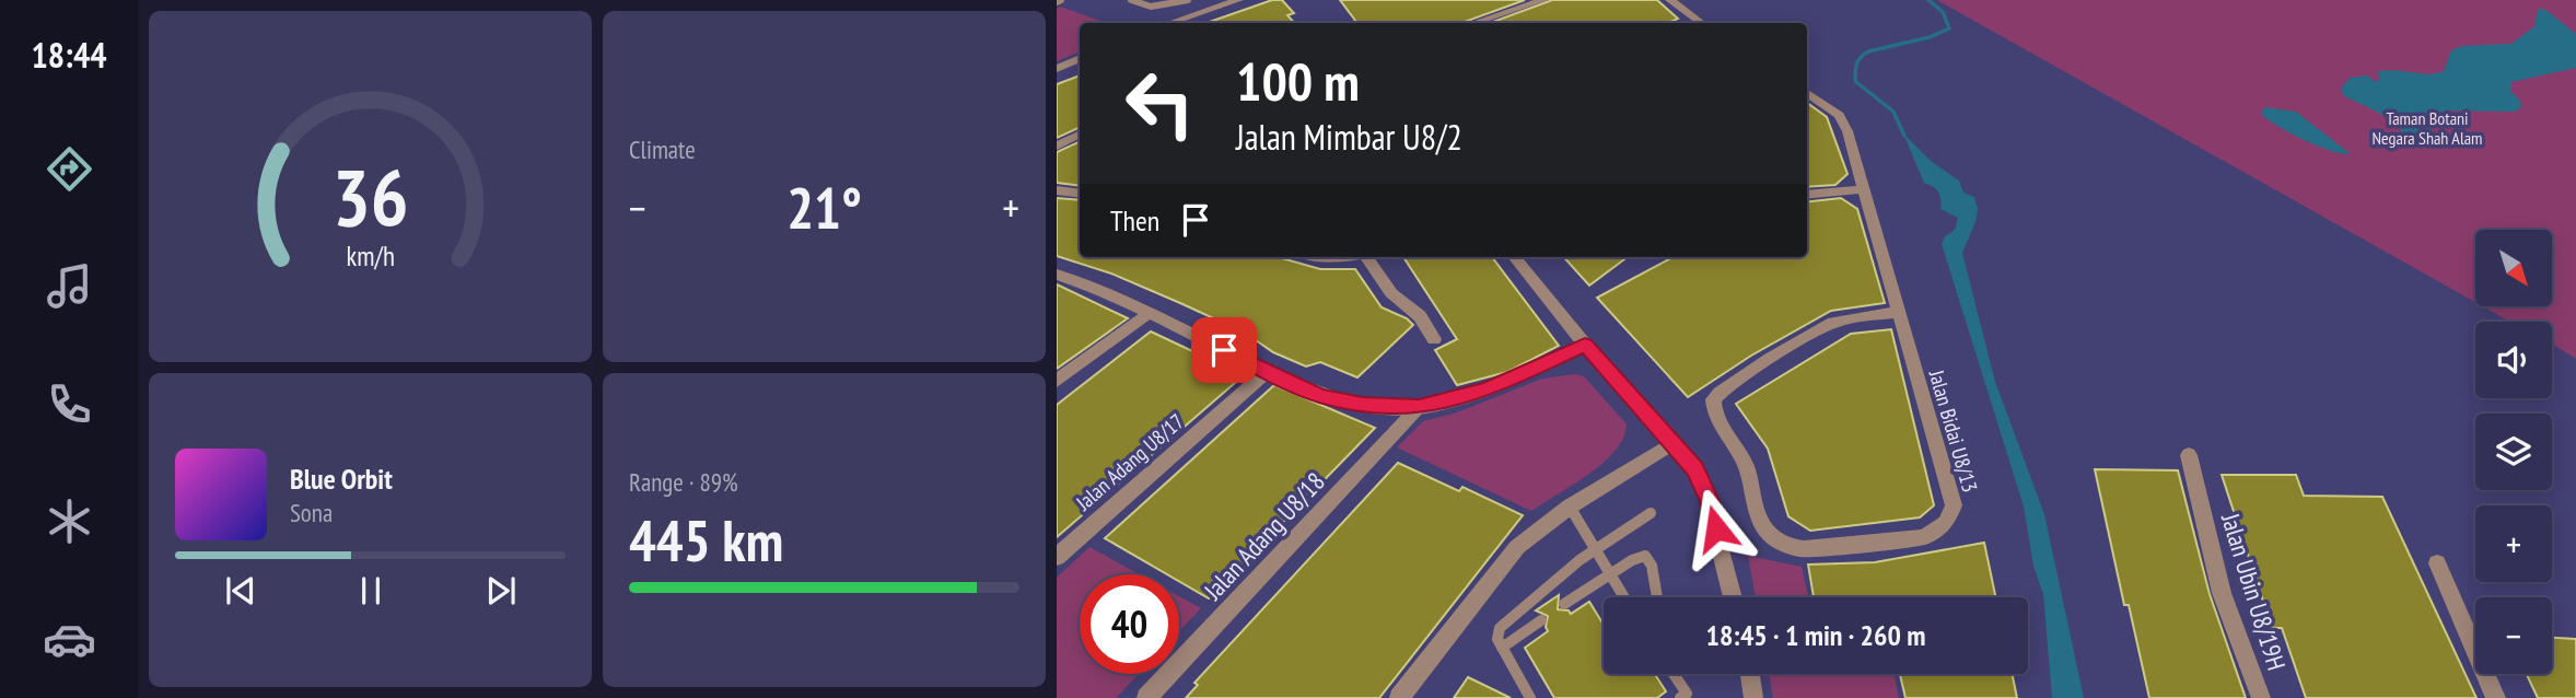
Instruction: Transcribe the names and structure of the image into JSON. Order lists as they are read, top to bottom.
{
  "streets": {
    "street": [
      "Jalan Bidai U8/13",
      "Jalan Adang U8/17",
      "Jalan Adang U8/18",
      "Jalan Ubin U8/19H"
    ]
  },
  "parks": ["Taman Botani Negara Shah Alam"],
  "north": "bottom right",
  "page": {
    "tabs": "18:44",
    "tile": [
      "Climate",
      ["Range · 89%", "445 km"]
    ],
    "turn": ["100 m", "Jalan Mimbar U8/2"],
    "heat": ["−", "21°", "+"],
    "then": "Then",
    "map_buttons": ["+", "−"],
    "song": ["Blue Orbit", "Sona"],
    "limit": "40",
    "trip": "18:45 · 1 min · 260 m",
    "gauge": ["36", "km/h"]
  }
}
